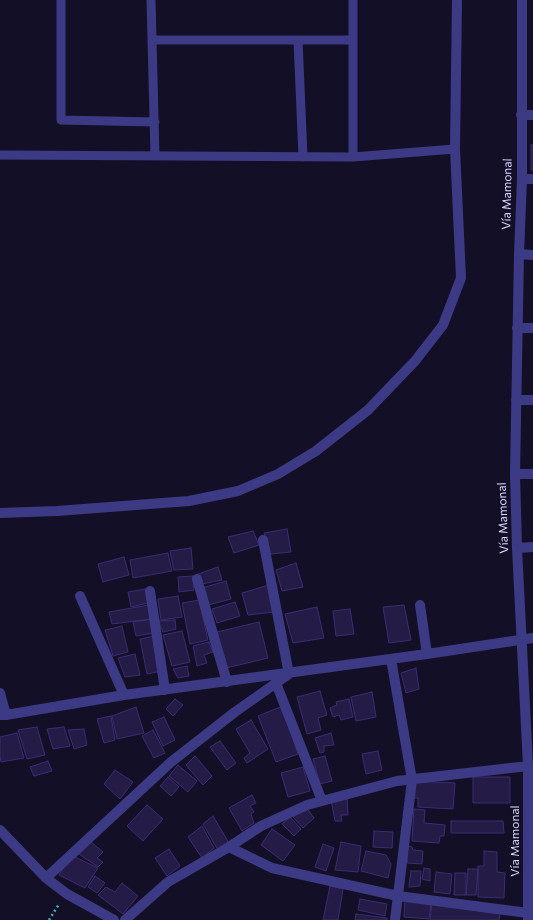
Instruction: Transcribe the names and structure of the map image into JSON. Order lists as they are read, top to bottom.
{
  "streets": {
    "street": ["Vía Mamonal"]
  }
}
